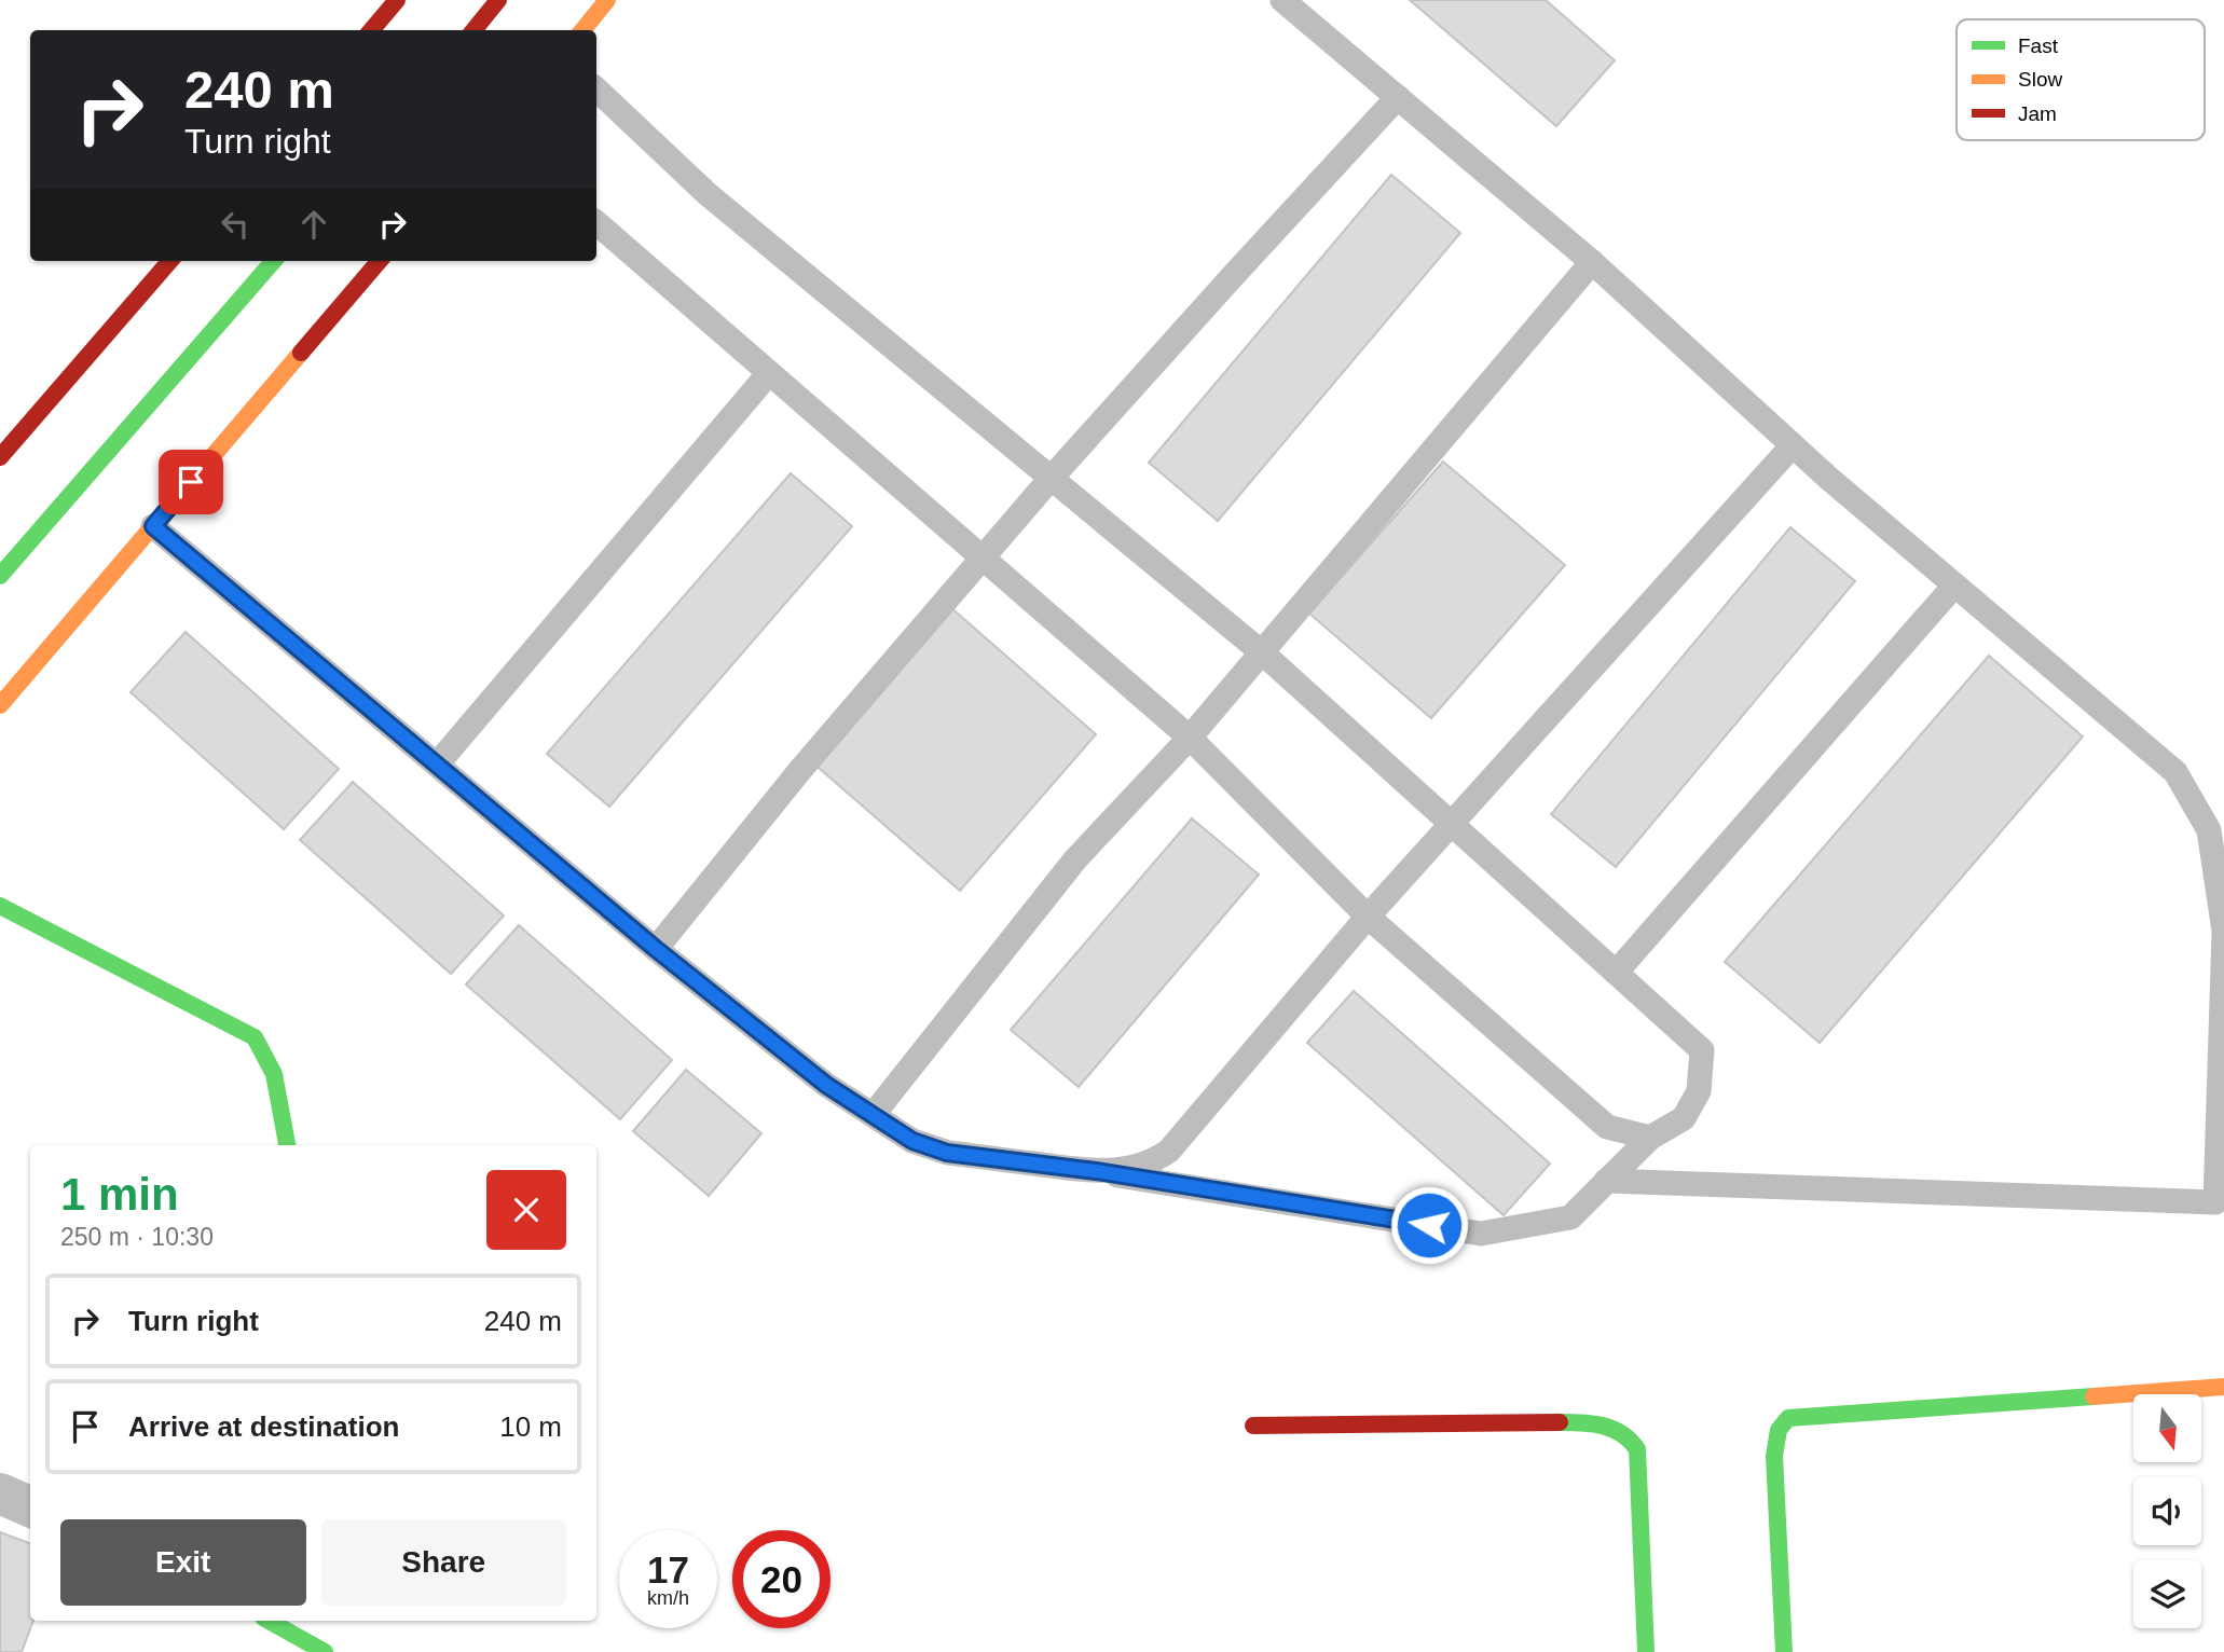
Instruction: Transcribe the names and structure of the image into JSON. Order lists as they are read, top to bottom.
{
  "legend": ["Fast", "Slow", "Jam"],
  "north": "bottom",
  "page": {
    "turn": ["240 m", "Turn right"],
    "heading": ["1 min", "250 m · 10:30"],
    "list": [
      {
        "name": "Turn right",
        "value": "240 m"
      },
      {
        "name": "Arrive at destination",
        "value": "10 m"
      }
    ],
    "buttons": ["Exit", "Share"],
    "speed": "17 km/h",
    "limit": "20"
  }
}
